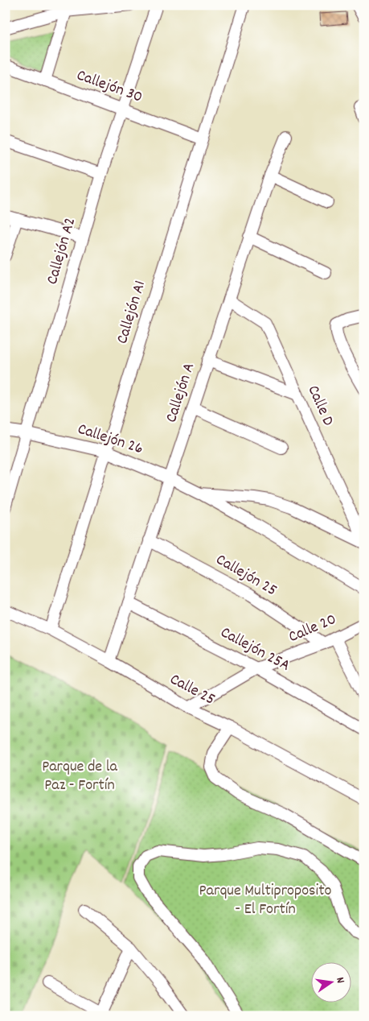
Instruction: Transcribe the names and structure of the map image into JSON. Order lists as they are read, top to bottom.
{
  "streets": {
    "street": [
      "Callejón 30",
      "Callejón A2",
      "Callejón A1",
      "Callejón A",
      "Calle D",
      "Callejón 26",
      "Callejón 25",
      "Calle 20",
      "Callejón 25A",
      "Calle 25"
    ]
  },
  "crossings": [
    ["Callejón 30", "Callejón A2"],
    ["Callejón 30", "Callejón A1"],
    ["Callejón A2", "Callejón 26"],
    ["Callejón A1", "Callejón 26"],
    ["Callejón A1", "Calle 25"],
    ["Callejón A", "Calle D"],
    ["Callejón A", "Callejón 26"],
    ["Callejón A", "Callejón 25"],
    ["Callejón A", "Callejón 25A"],
    ["Callejón A", "Calle 25"],
    ["Calle D", "Callejón 26"],
    ["Callejón 25", "Calle 20"],
    ["Calle 20", "Callejón 25A"],
    ["Calle 20", "Calle 25"]
  ],
  "parks": ["Parque de la Paz - Fortín", "Parque Multiproposito - El Fortín"],
  "north": "right"
}
